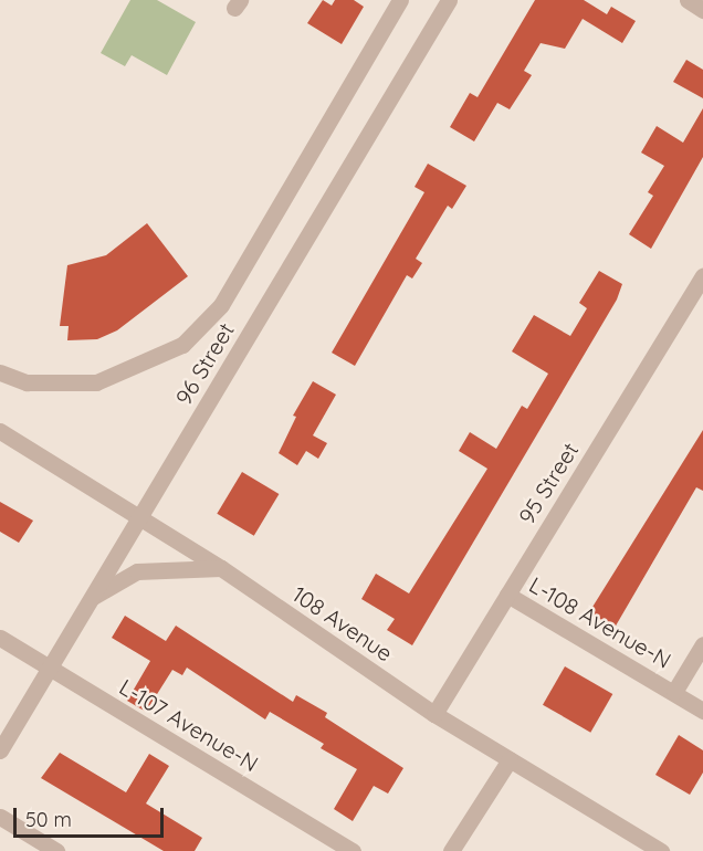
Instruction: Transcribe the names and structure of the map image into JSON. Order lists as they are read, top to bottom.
{
  "streets": {
    "street": [
      "96 Street",
      "95 Street",
      "L-108 Avenue-N",
      "108 Avenue",
      "L-107 Avenue-N"
    ]
  },
  "crossings": [
    ["96 Street", "108 Avenue"],
    ["96 Street", "L-107 Avenue-N"],
    ["95 Street", "L-108 Avenue-N"],
    ["95 Street", "108 Avenue"]
  ],
  "scale_bar": "50 m"
}
